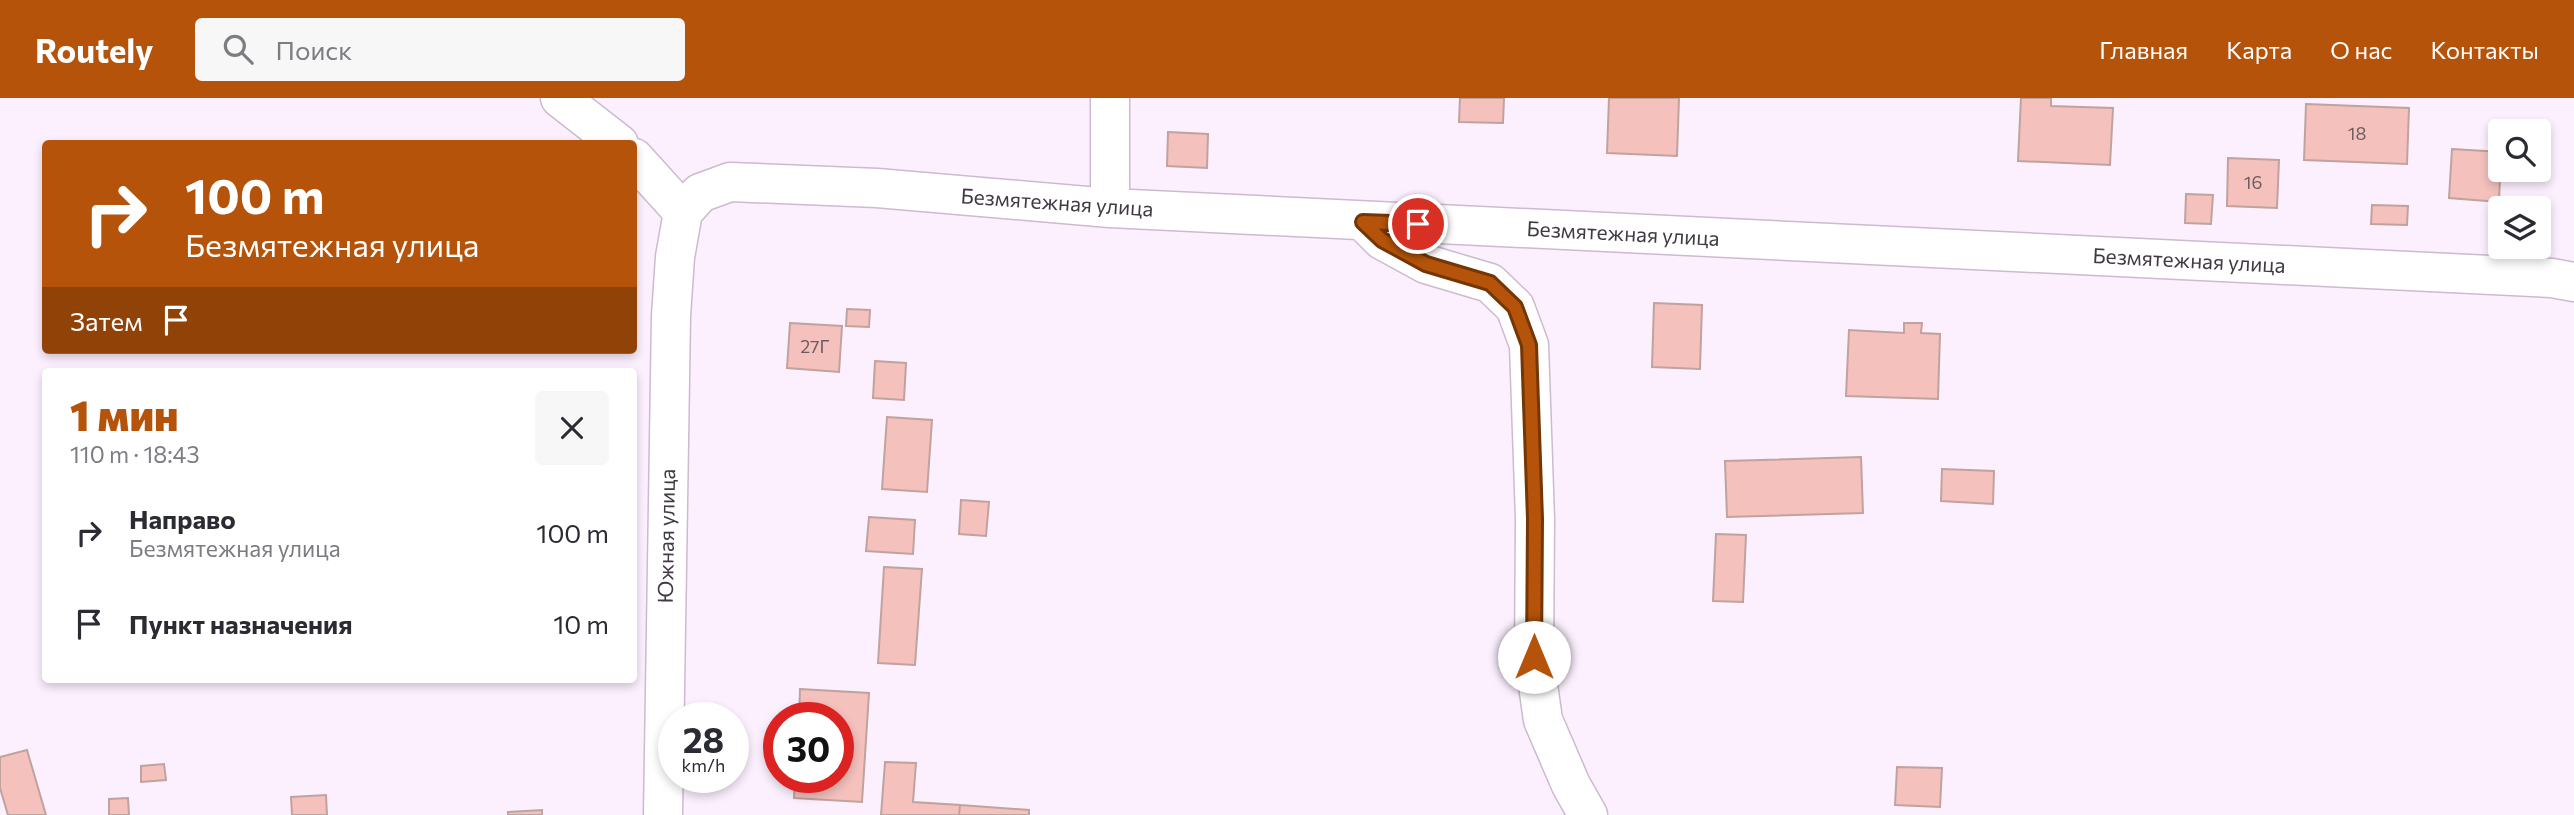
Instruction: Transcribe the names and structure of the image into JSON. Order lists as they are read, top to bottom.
{
  "streets": {
    "street": ["Безмятежная улица", "Южная улица"]
  },
  "crossings": [
    ["Безмятежная улица", "Южная улица"]
  ],
  "house_numbers": ["18", "16", "27Г"],
  "page": {
    "header": "Routely",
    "search": "Поиск",
    "nav": [
      "Главная",
      "Карта",
      "О нас",
      "Контакты"
    ],
    "turn": ["100 m", "Безмятежная улица"],
    "then": "Затем",
    "heading": ["1 мин", "110 m · 18:43"],
    "list": [
      {
        "name": "Направо",
        "note": "Безмятежная улица",
        "value": "100 m"
      },
      {
        "name": "Пункт назначения",
        "value": "10 m"
      }
    ],
    "speed": "28 km/h",
    "limit": "30"
  }
}
